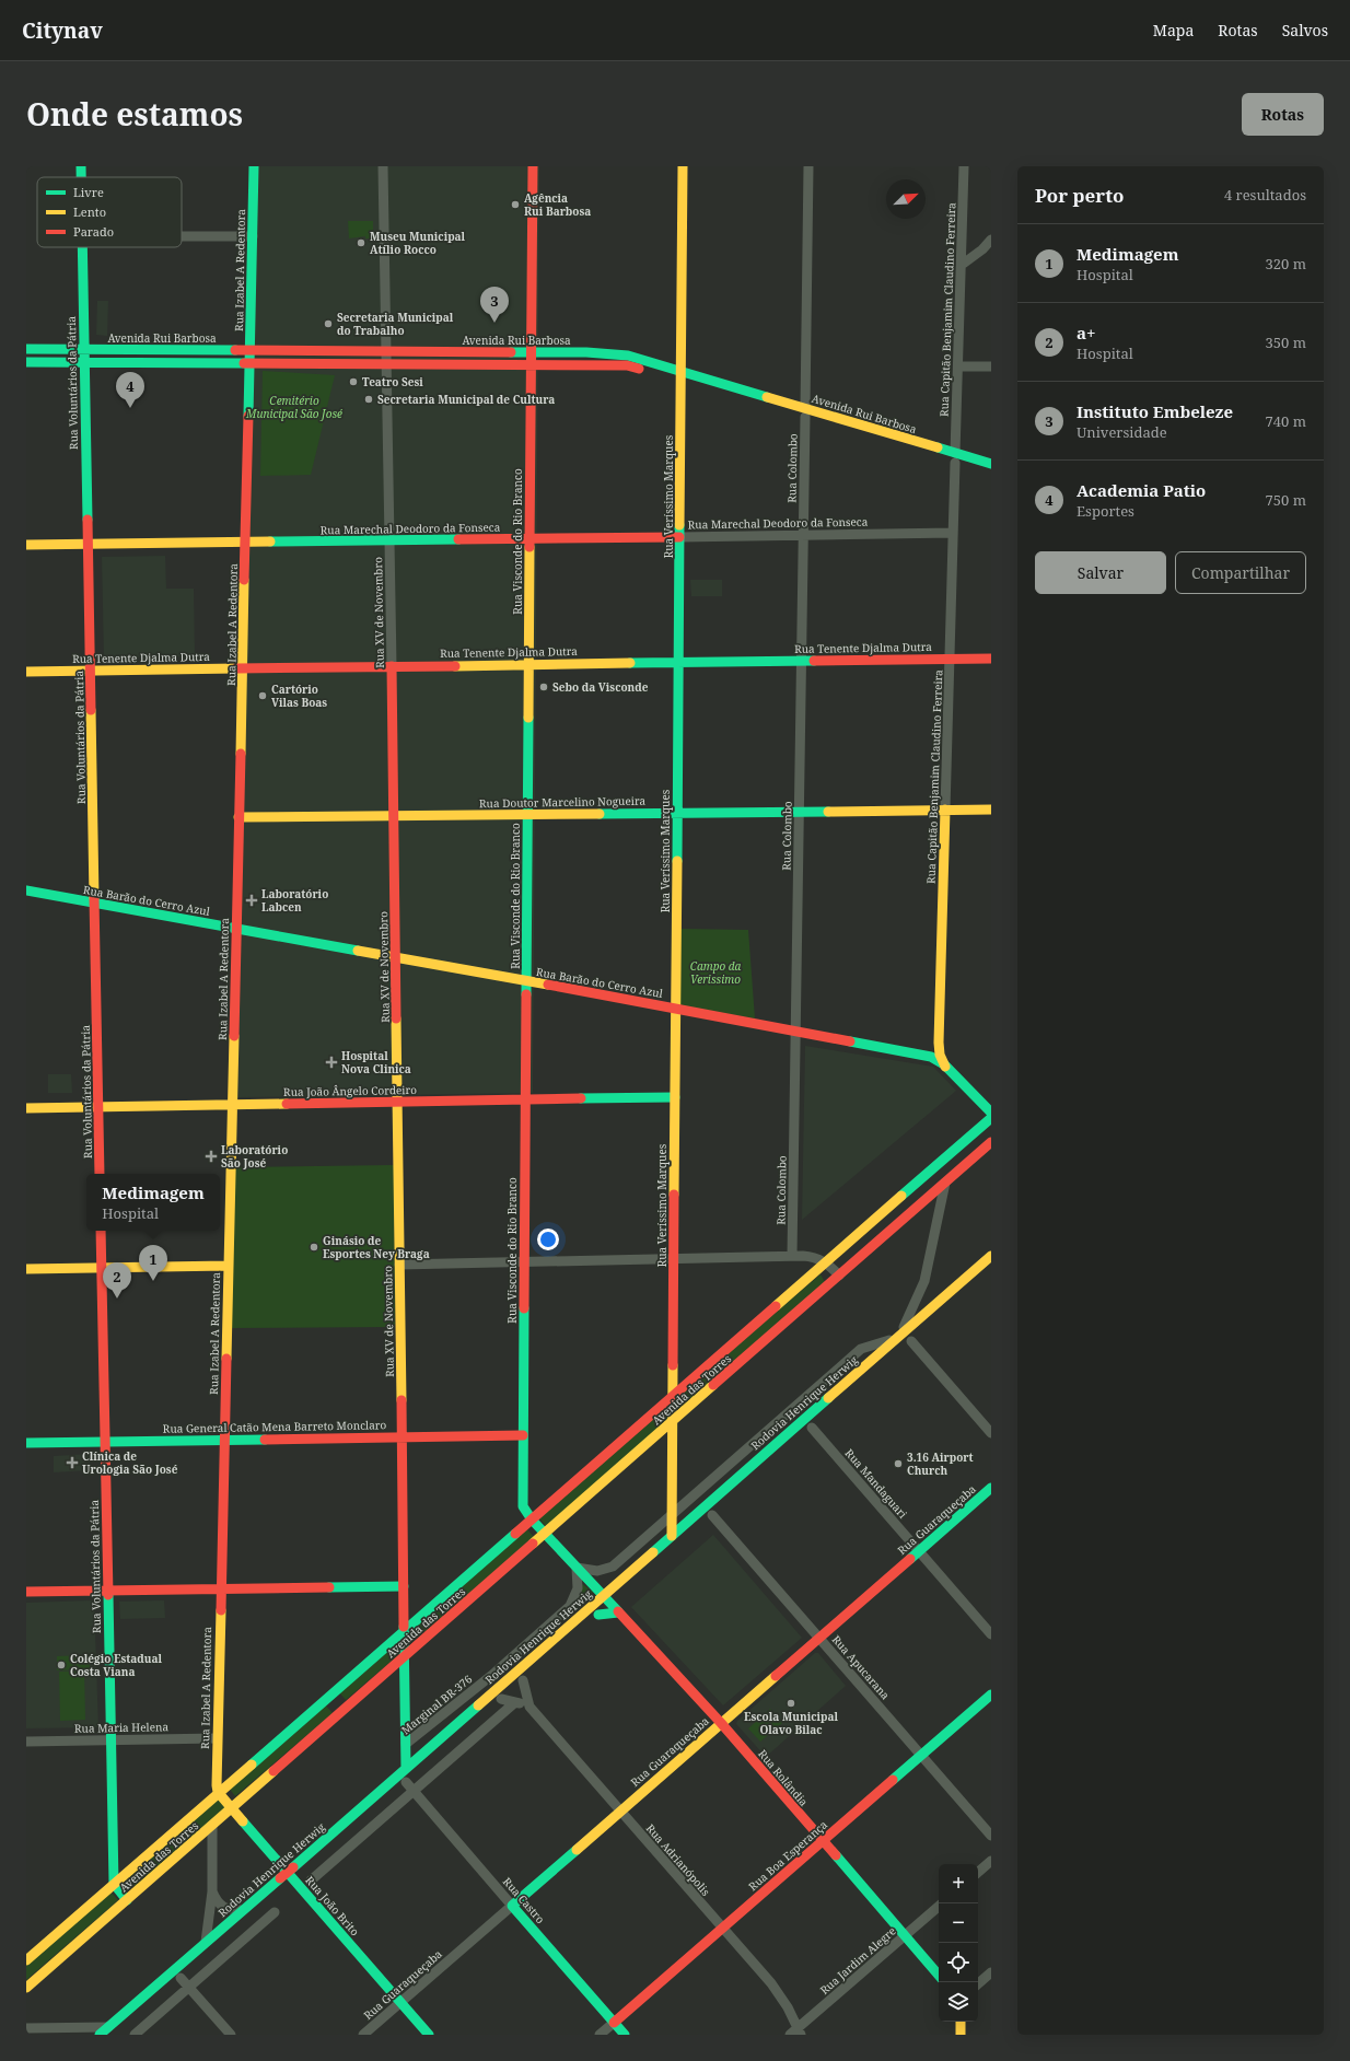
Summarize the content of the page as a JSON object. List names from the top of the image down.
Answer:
{
  "streets": {
    "main road": [
      "Rua Izabel A Redentora",
      "Rua Capitão Benjamim Claudino Ferreira",
      "Avenida Rui Barbosa",
      "Rua Voluntários da Pátria",
      "Rua Veríssimo Marques",
      "Rua Marechal Deodoro da Fonseca",
      "Rua Visconde do Rio Branco",
      "Rua XV de Novembro",
      "Rua Tenente Djalma Dutra",
      "Rua Doutor Marcelino Nogueira",
      "Rua Barão do Cerro Azul",
      "Rua João Ângelo Cordeiro",
      "Avenida das Torres",
      "Rodovia Henrique Herwig",
      "Rua General Catão Mena Barreto Monclaro",
      "Rua Guaraqueçaba",
      "Rua Rolândia",
      "Rua Boa Esperança",
      "Rua Castro",
      "Rua João Brito"
    ],
    "street": [
      "Rua Colombo",
      "Rua Mandaguari",
      "Rua Apucarana",
      "Marginal BR-376",
      "Rua Maria Helena",
      "Rua Adrianópolis",
      "Rua Jardim Alegre"
    ]
  },
  "crossings": [
    ["Rua Izabel A Redentora", "Avenida Rui Barbosa"],
    ["Rua Izabel A Redentora", "Rua Marechal Deodoro da Fonseca"],
    ["Rua Izabel A Redentora", "Rua Tenente Djalma Dutra"],
    ["Rua Izabel A Redentora", "Rua Doutor Marcelino Nogueira"],
    ["Rua Izabel A Redentora", "Rua Barão do Cerro Azul"],
    ["Rua Izabel A Redentora", "Rua João Ângelo Cordeiro"],
    ["Rua Izabel A Redentora", "Avenida das Torres"],
    ["Rua Izabel A Redentora", "Rua General Catão Mena Barreto Monclaro"],
    ["Rua Izabel A Redentora", "Rua Maria Helena"],
    ["Rua Izabel A Redentora", "Rua João Brito"],
    ["Rua Capitão Benjamim Claudino Ferreira", "Avenida Rui Barbosa"],
    ["Rua Capitão Benjamim Claudino Ferreira", "Rua Marechal Deodoro da Fonseca"],
    ["Rua Capitão Benjamim Claudino Ferreira", "Rua Tenente Djalma Dutra"],
    ["Rua Capitão Benjamim Claudino Ferreira", "Rua Doutor Marcelino Nogueira"],
    ["Rua Capitão Benjamim Claudino Ferreira", "Rua Barão do Cerro Azul"],
    ["Avenida Rui Barbosa", "Rua Voluntários da Pátria"],
    ["Avenida Rui Barbosa", "Rua Colombo"],
    ["Avenida Rui Barbosa", "Rua Veríssimo Marques"],
    ["Avenida Rui Barbosa", "Rua Visconde do Rio Branco"],
    ["Avenida Rui Barbosa", "Rua XV de Novembro"],
    ["Rua Voluntários da Pátria", "Rua Marechal Deodoro da Fonseca"],
    ["Rua Voluntários da Pátria", "Rua Tenente Djalma Dutra"],
    ["Rua Voluntários da Pátria", "Rua Barão do Cerro Azul"],
    ["Rua Voluntários da Pátria", "Rua João Ângelo Cordeiro"],
    ["Rua Voluntários da Pátria", "Avenida das Torres"],
    ["Rua Voluntários da Pátria", "Rua General Catão Mena Barreto Monclaro"],
    ["Rua Voluntários da Pátria", "Rua Maria Helena"],
    ["Rua Colombo", "Rua Marechal Deodoro da Fonseca"],
    ["Rua Colombo", "Rua Tenente Djalma Dutra"],
    ["Rua Colombo", "Rua Doutor Marcelino Nogueira"],
    ["Rua Colombo", "Rua Barão do Cerro Azul"],
    ["Rua Veríssimo Marques", "Rua Marechal Deodoro da Fonseca"],
    ["Rua Veríssimo Marques", "Rua Tenente Djalma Dutra"],
    ["Rua Veríssimo Marques", "Rua Doutor Marcelino Nogueira"],
    ["Rua Veríssimo Marques", "Rua Barão do Cerro Azul"],
    ["Rua Veríssimo Marques", "Rua João Ângelo Cordeiro"],
    ["Rua Veríssimo Marques", "Avenida das Torres"],
    ["Rua Veríssimo Marques", "Rodovia Henrique Herwig"],
    ["Rua Marechal Deodoro da Fonseca", "Rua Visconde do Rio Branco"],
    ["Rua Marechal Deodoro da Fonseca", "Rua XV de Novembro"],
    ["Rua Visconde do Rio Branco", "Rua Tenente Djalma Dutra"],
    ["Rua Visconde do Rio Branco", "Rua Doutor Marcelino Nogueira"],
    ["Rua Visconde do Rio Branco", "Rua Barão do Cerro Azul"],
    ["Rua Visconde do Rio Branco", "Rua João Ângelo Cordeiro"],
    ["Rua Visconde do Rio Branco", "Avenida das Torres"],
    ["Rua Visconde do Rio Branco", "Rodovia Henrique Herwig"],
    ["Rua Visconde do Rio Branco", "Rua General Catão Mena Barreto Monclaro"],
    ["Rua Visconde do Rio Branco", "Marginal BR-376"],
    ["Rua Visconde do Rio Branco", "Rua Rolândia"],
    ["Rua XV de Novembro", "Rua Tenente Djalma Dutra"],
    ["Rua XV de Novembro", "Rua Doutor Marcelino Nogueira"],
    ["Rua XV de Novembro", "Rua Barão do Cerro Azul"],
    ["Rua XV de Novembro", "Rua João Ângelo Cordeiro"],
    ["Rua XV de Novembro", "Avenida das Torres"],
    ["Rua XV de Novembro", "Rodovia Henrique Herwig"],
    ["Rua XV de Novembro", "Rua General Catão Mena Barreto Monclaro"],
    ["Rua XV de Novembro", "Marginal BR-376"],
    ["Avenida das Torres", "Rua João Brito"],
    ["Rodovia Henrique Herwig", "Rua Rolândia"],
    ["Rodovia Henrique Herwig", "Rua Adrianópolis"],
    ["Rodovia Henrique Herwig", "Rua Castro"],
    ["Rua Mandaguari", "Rua Guaraqueçaba"],
    ["Rua Guaraqueçaba", "Rua Apucarana"],
    ["Rua Guaraqueçaba", "Rua Rolândia"],
    ["Rua Guaraqueçaba", "Rua Adrianópolis"],
    ["Rua Guaraqueçaba", "Rua Castro"],
    ["Rua Guaraqueçaba", "Rua João Brito"],
    ["Rua Apucarana", "Rua Boa Esperança"],
    ["Rua Rolândia", "Rua Boa Esperança"],
    ["Rua Rolândia", "Rua Jardim Alegre"],
    ["Rua Boa Esperança", "Rua Adrianópolis"],
    ["Rua Boa Esperança", "Rua Castro"],
    ["Rua Adrianópolis", "Rua Jardim Alegre"]
  ],
  "parks": ["Cemitério Municipal São José", "Campo da Verissimo"],
  "places": {
    "other": [
      "Agência Rui Barbosa",
      "Museu Municipal Atílio Rocco",
      "Secretaria Municipal do Trabalho",
      "Teatro Sesi",
      "Secretaria Municipal de Cultura",
      "Sebo da Visconde",
      "Cartório Vilas Boas",
      "Ginásio de Esportes Ney Braga",
      "3.16 Airport Church",
      "Colégio Estadual Costa Viana",
      "Escola Municipal Olavo Bilac"
    ],
    "health": [
      "Laboratório Labcen",
      "Hospital Nova Clinica",
      "Laboratório São José",
      "Clínica de Urologia São José"
    ]
  },
  "legend": ["Livre", "Lento", "Parado"],
  "north": "top right",
  "page": {
    "header": "Citynav",
    "nav": ["Mapa", "Rotas", "Salvos"],
    "title": "Onde estamos",
    "buttons": [
      "Rotas",
      ["Salvar", "Compartilhar"]
    ],
    "heading": ["Por perto", "4 resultados"],
    "list": [
      {
        "mark": "1",
        "name": "Medimagem",
        "note": "Hospital",
        "value": "320 m"
      },
      {
        "mark": "2",
        "name": "a+",
        "note": "Hospital",
        "value": "350 m"
      },
      {
        "mark": "3",
        "name": "Instituto Embeleze",
        "note": "Universidade",
        "value": "740 m"
      },
      {
        "mark": "4",
        "name": "Academia Patio",
        "note": "Esportes",
        "value": "750 m"
      }
    ],
    "pins": [
      "3",
      "4",
      "1",
      "2"
    ],
    "popup": ["Medimagem", "Hospital"],
    "map_buttons": ["+", "−"]
  }
}
